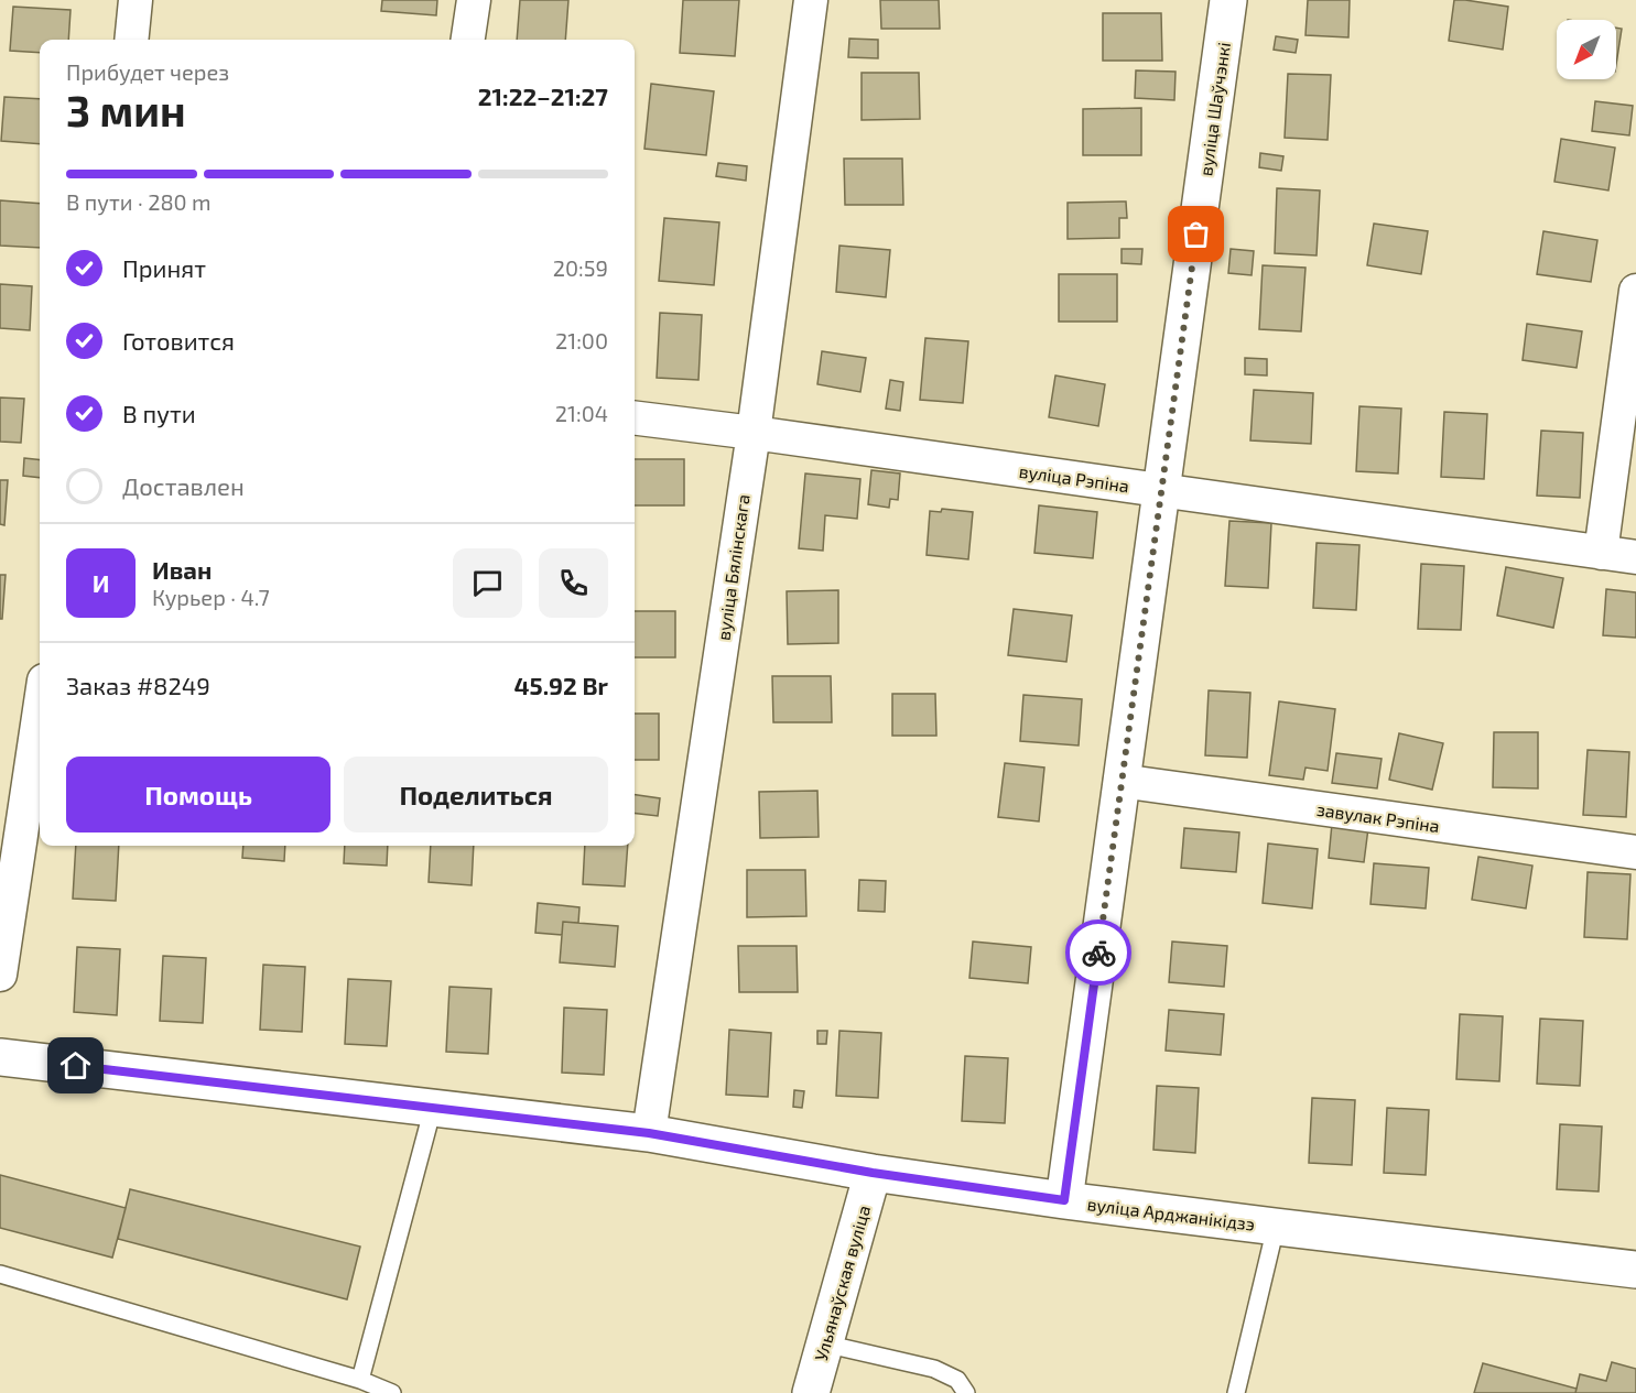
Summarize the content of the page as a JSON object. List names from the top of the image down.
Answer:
{
  "streets": {
    "main road": ["вуліца Шаўчэнкі", "вуліца Арджанікідзэ", "Ульянаўская вуліца"],
    "street": ["вуліца Рэпіна", "вуліца Бялінскага", "завулак Рэпіна"]
  },
  "crossings": [
    ["вуліца Шаўчэнкі", "вуліца Рэпіна"],
    ["вуліца Шаўчэнкі", "завулак Рэпіна"],
    ["вуліца Шаўчэнкі", "вуліца Арджанікідзэ"],
    ["вуліца Рэпіна", "вуліца Бялінскага"],
    ["вуліца Бялінскага", "вуліца Арджанікідзэ"],
    ["вуліца Арджанікідзэ", "Ульянаўская вуліца"]
  ],
  "north": "bottom left",
  "page": {
    "heading": ["3 мин", "Прибудет через", "21:22–21:27"],
    "panel": [
      "Иван",
      "Курьер · 4.7",
      "Заказ #8249",
      "45.92 Br"
    ],
    "bar": "В пути · 280 m",
    "list": [
      ["Принят", "20:59"],
      ["Готовится", "21:00"],
      ["В пути", "21:04"],
      "Доставлен"
    ],
    "round": "И",
    "buttons": ["Помощь", "Поделиться"]
  }
}
